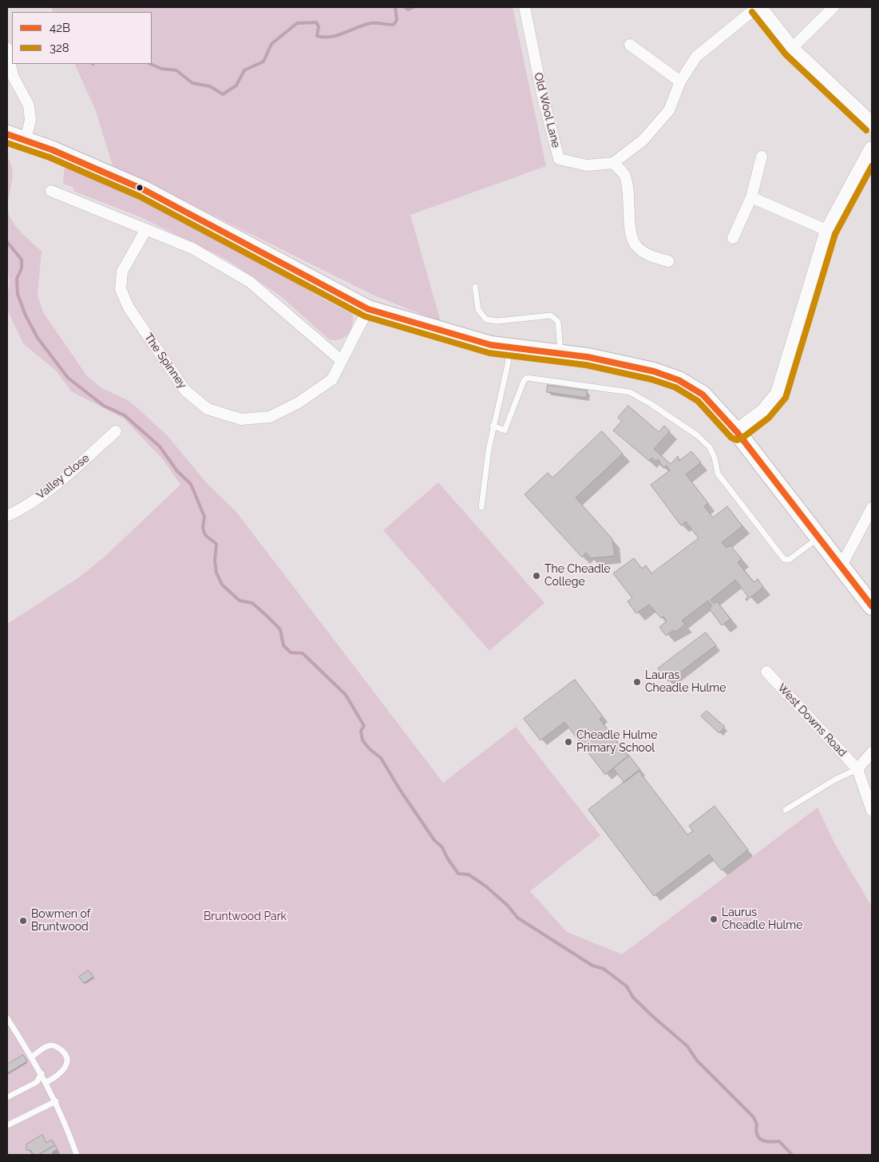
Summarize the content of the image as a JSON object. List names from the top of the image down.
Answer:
{
  "streets": {
    "street": [
      "Old Wool Lane",
      "The Spinney",
      "Valley Close",
      "West Downs Road"
    ]
  },
  "parks": ["Bruntwood Park"],
  "places": [
    "The Cheadle College",
    "Lauras Cheadle Hulme",
    "Cheadle Hulme Primary School",
    "Laurus Cheadle Hulme",
    "Bowmen of Bruntwood"
  ],
  "lines": ["transit line 328", "transit line 42B"],
  "legend": ["42B", "328"]
}
